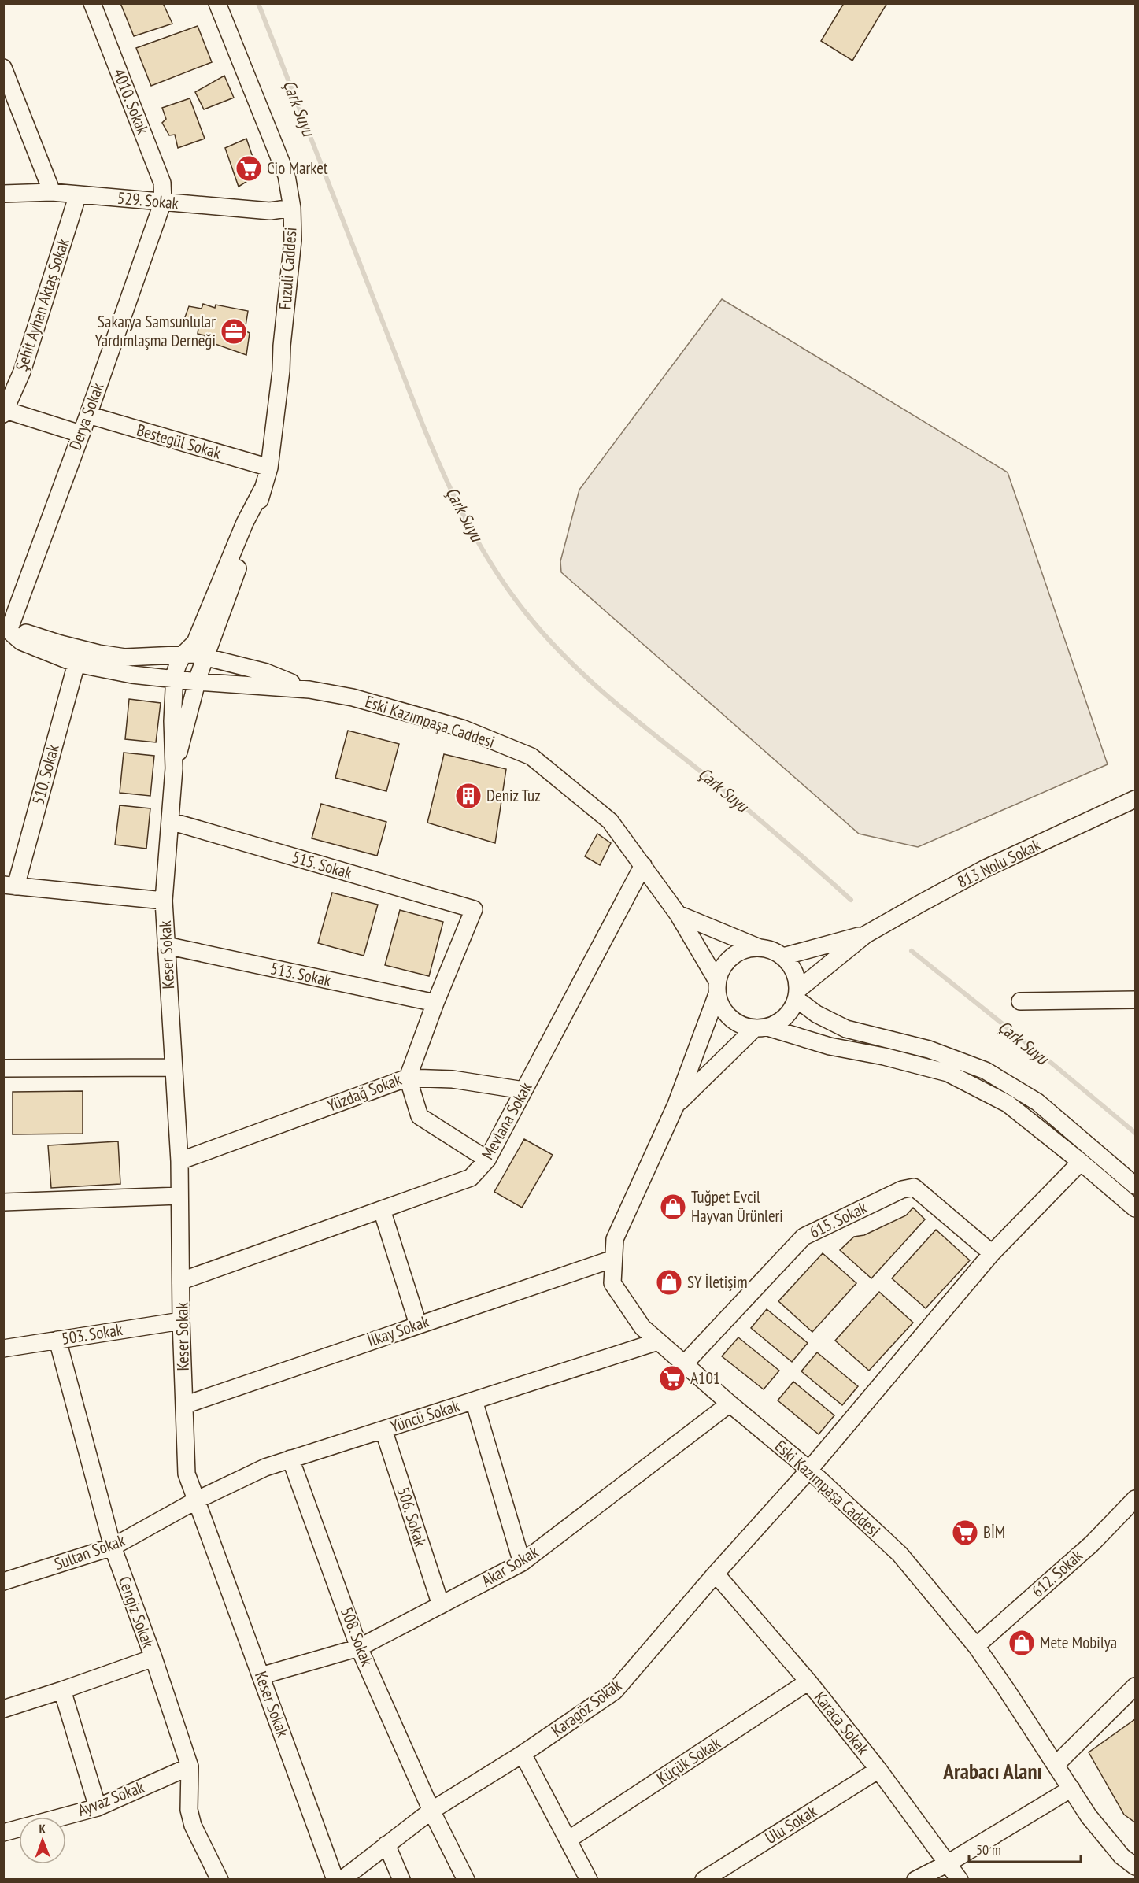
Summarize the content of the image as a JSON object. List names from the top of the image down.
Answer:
{
  "streets": {
    "street": [
      "4010. Sokak",
      "529. Sokak",
      "Fuzuli Caddesi",
      "Şehit Ayhan Aktaş Sokak",
      "Derya Sokak",
      "Bestegül Sokak",
      "Eski Kazımpaşa Caddesi",
      "510. Sokak",
      "813 Nolu Sokak",
      "515. Sokak",
      "Keser Sokak",
      "513. Sokak",
      "Yüzdağ Sokak",
      "Mevlana Sokak",
      "615. Sokak",
      "İlkay Sokak",
      "503. Sokak",
      "Yüncü Sokak",
      "506. Sokak",
      "Sultan Sokak",
      "Akar Sokak",
      "612. Sokak",
      "Cengiz Sokak",
      "508. Sokak",
      "Karagöz Sokak",
      "Karaca Sokak",
      "Küçük Sokak",
      "Ayvaz Sokak",
      "Ulu Sokak"
    ]
  },
  "crossings": [
    ["4010. Sokak", "529. Sokak"],
    ["4010. Sokak", "Derya Sokak"],
    ["529. Sokak", "Fuzuli Caddesi"],
    ["529. Sokak", "Şehit Ayhan Aktaş Sokak"],
    ["529. Sokak", "Derya Sokak"],
    ["Fuzuli Caddesi", "Bestegül Sokak"],
    ["Derya Sokak", "Bestegül Sokak"],
    ["Derya Sokak", "Eski Kazımpaşa Caddesi"],
    ["Eski Kazımpaşa Caddesi", "510. Sokak"],
    ["Eski Kazımpaşa Caddesi", "Mevlana Sokak"],
    ["Eski Kazımpaşa Caddesi", "615. Sokak"],
    ["Eski Kazımpaşa Caddesi", "İlkay Sokak"],
    ["Eski Kazımpaşa Caddesi", "Yüncü Sokak"],
    ["Eski Kazımpaşa Caddesi", "Akar Sokak"],
    ["Eski Kazımpaşa Caddesi", "612. Sokak"],
    ["Eski Kazımpaşa Caddesi", "Karagöz Sokak"],
    ["515. Sokak", "Keser Sokak"],
    ["515. Sokak", "Yüzdağ Sokak"],
    ["Keser Sokak", "513. Sokak"],
    ["Keser Sokak", "Yüzdağ Sokak"],
    ["Keser Sokak", "Mevlana Sokak"],
    ["Keser Sokak", "İlkay Sokak"],
    ["Keser Sokak", "503. Sokak"],
    ["Keser Sokak", "Yüncü Sokak"],
    ["Keser Sokak", "Sultan Sokak"],
    ["Keser Sokak", "Akar Sokak"],
    ["513. Sokak", "Yüzdağ Sokak"],
    ["503. Sokak", "Cengiz Sokak"],
    ["Yüncü Sokak", "506. Sokak"],
    ["Yüncü Sokak", "Sultan Sokak"],
    ["Yüncü Sokak", "508. Sokak"],
    ["506. Sokak", "Akar Sokak"],
    ["Sultan Sokak", "Cengiz Sokak"],
    ["Akar Sokak", "508. Sokak"],
    ["Cengiz Sokak", "Ayvaz Sokak"],
    ["508. Sokak", "Karagöz Sokak"],
    ["Karagöz Sokak", "Karaca Sokak"],
    ["Karaca Sokak", "Küçük Sokak"],
    ["Karaca Sokak", "Ulu Sokak"]
  ],
  "districts": ["Arabacı Alanı"],
  "water": ["Çark Suyu"],
  "places": {
    "supermarket": ["Cio Market", "A101", "BİM"],
    "office": ["Sakarya Samsunlular Yardımlaşma Derneği"],
    "building": ["Deniz Tuz"],
    "shop": ["Tuğpet Evcil Hayvan Ürünleri", "SY İletişim", "Mete Mobilya"]
  },
  "scale_bar": "50 m",
  "north": "top"
}
